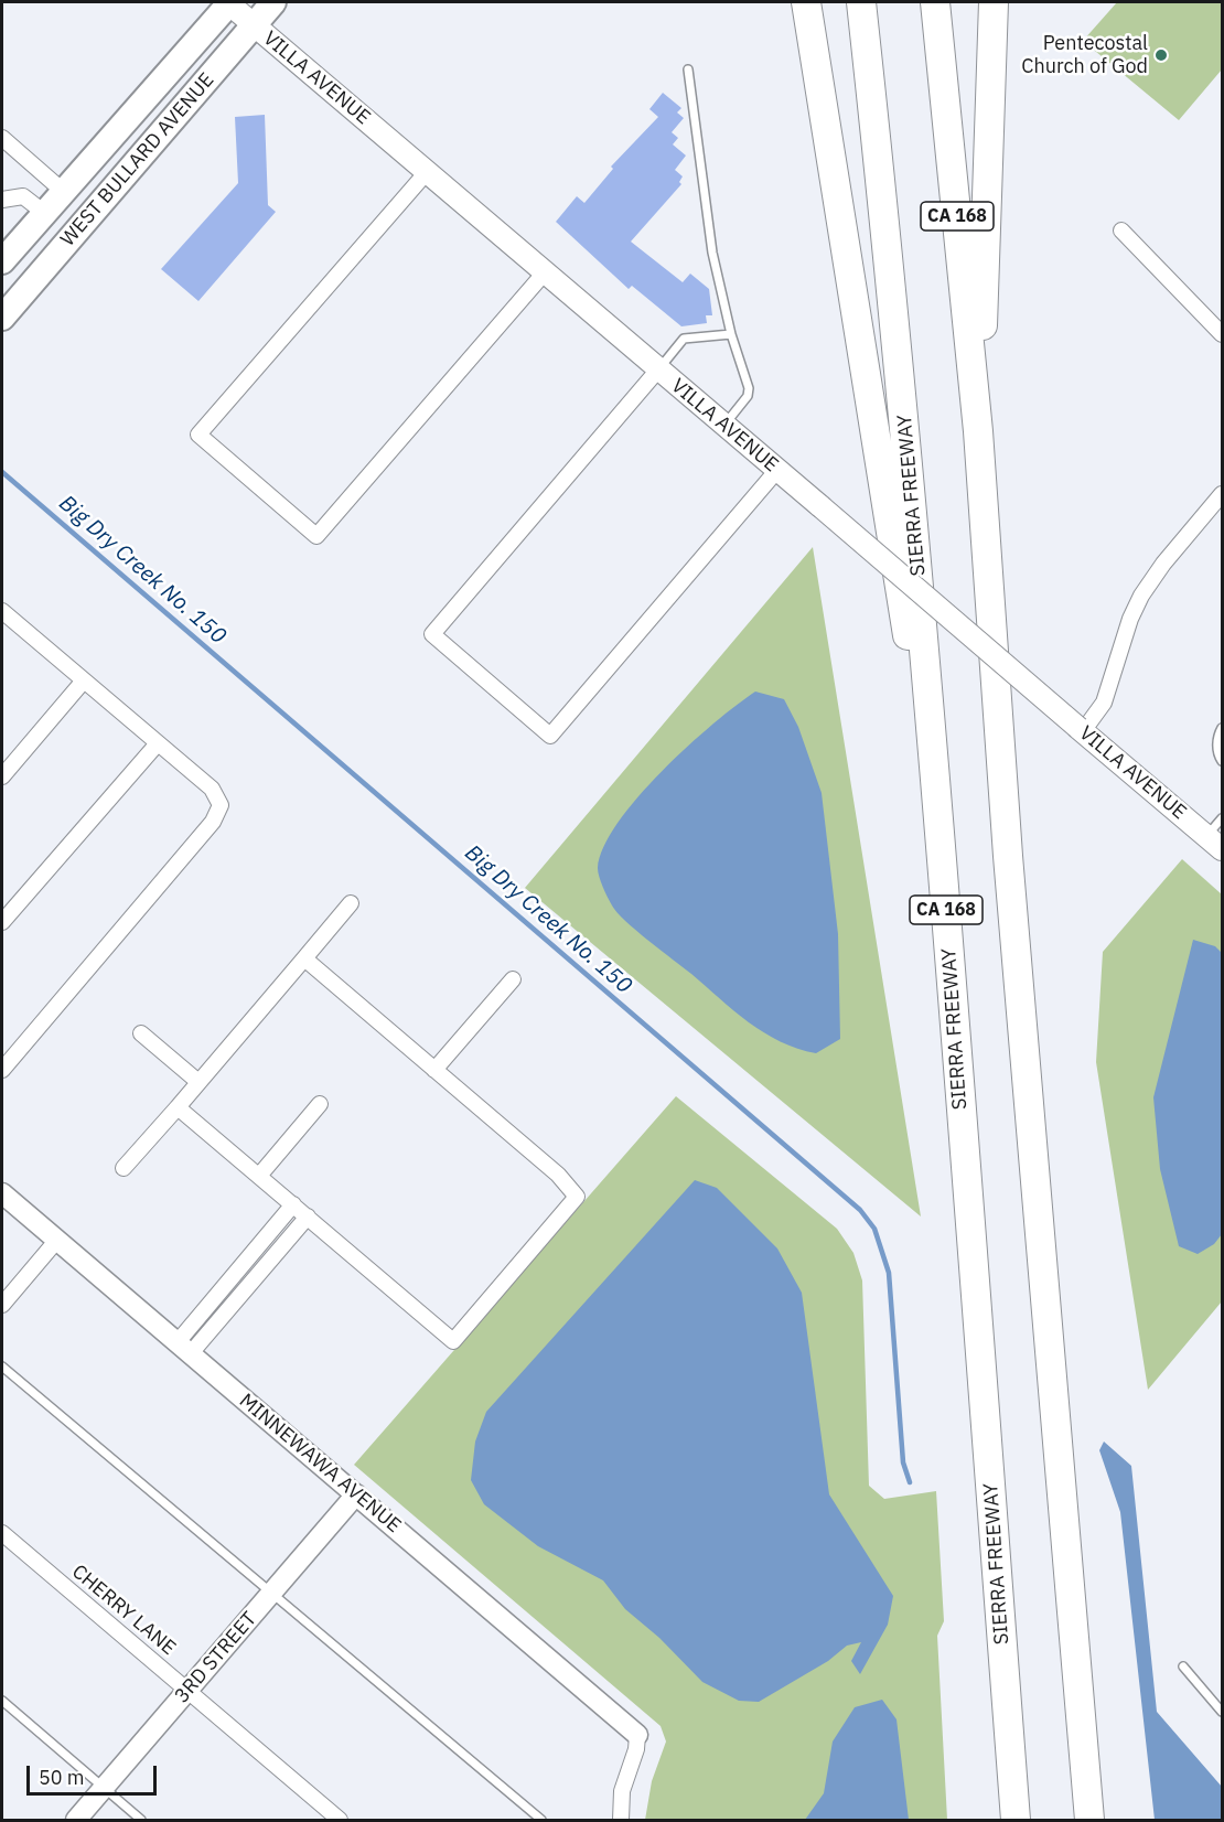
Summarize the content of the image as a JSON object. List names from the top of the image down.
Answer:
{
  "streets": {
    "highway": ["CA 168", "SIERRA FREEWAY"],
    "main road": ["VILLA AVENUE", "WEST BULLARD AVENUE"],
    "street": ["MINNEWAWA AVENUE", "CHERRY LANE", "3RD STREET"]
  },
  "crossings": [
    ["VILLA AVENUE", "WEST BULLARD AVENUE"],
    ["MINNEWAWA AVENUE", "3RD STREET"],
    ["CHERRY LANE", "3RD STREET"]
  ],
  "water": ["Big Dry Creek No. 150"],
  "places": ["Pentecostal Church of God"],
  "scale_bar": "50 m"
}
